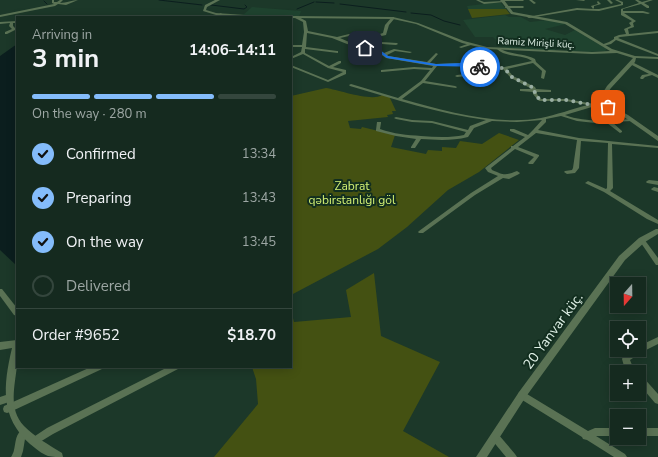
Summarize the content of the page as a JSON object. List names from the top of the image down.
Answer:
{
  "streets": {
    "street": ["Ramiz Mirişli küç.", "20 Yanvar küç."]
  },
  "parks": ["Zabrat qəbirstanlığı göl"],
  "north": "bottom",
  "page": {
    "heading": ["3 min", "Arriving in", "14:06–14:11"],
    "panel": ["Order #9652", "$18.70"],
    "bar": "On the way · 280 m",
    "list": [
      ["Confirmed", "13:34"],
      ["Preparing", "13:43"],
      ["On the way", "13:45"],
      "Delivered"
    ],
    "map_buttons": ["+", "−"]
  }
}
